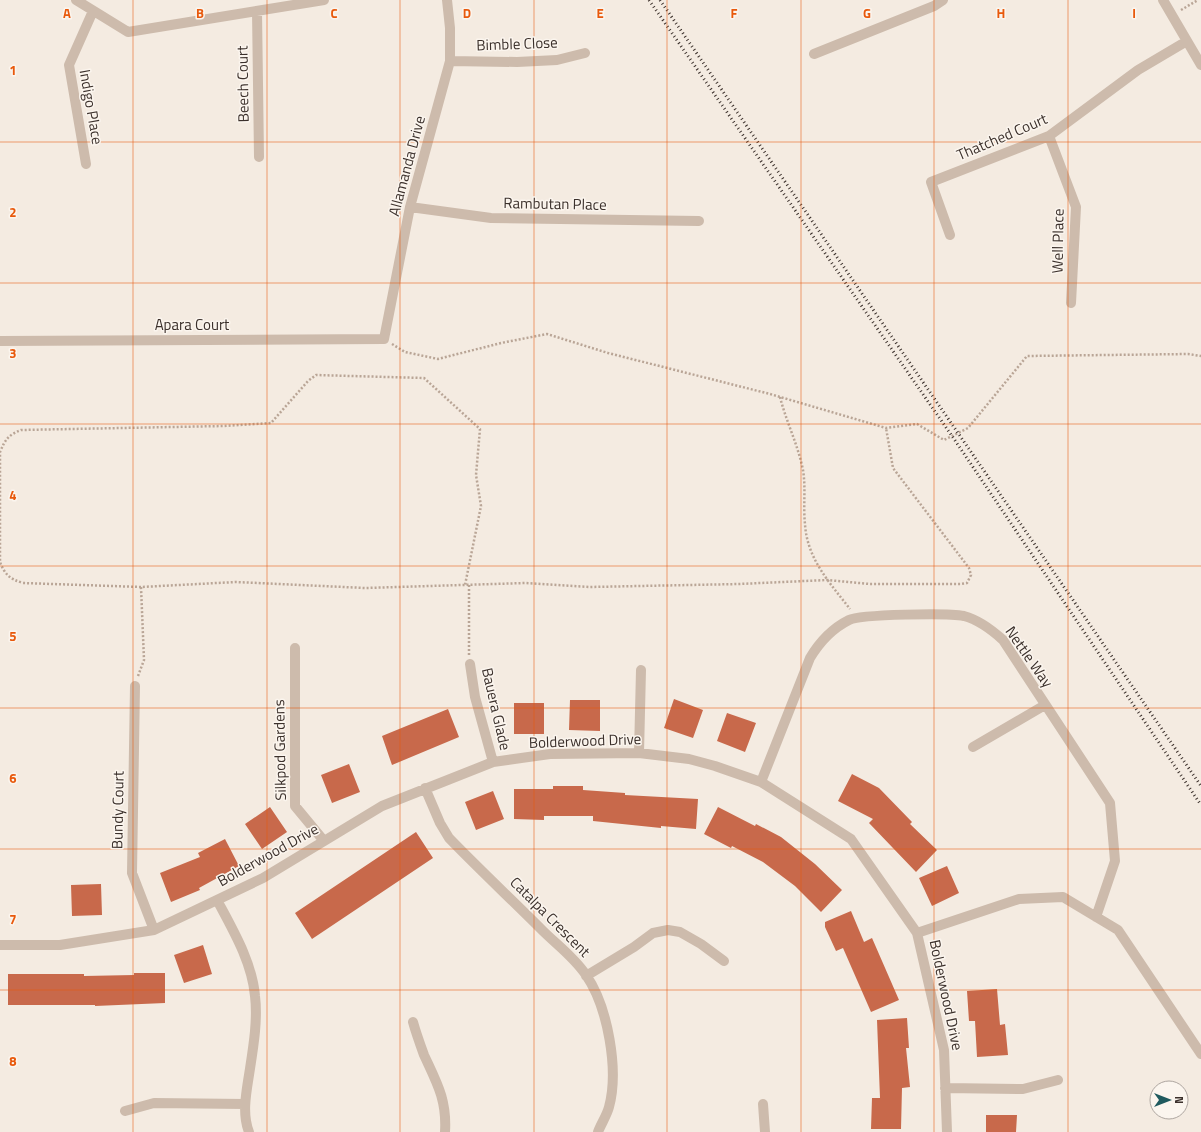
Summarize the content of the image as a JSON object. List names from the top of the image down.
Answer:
{
  "streets": {
    "street": [
      "Bimble Close",
      "Beech Court",
      "Indigo Place",
      "Thatched Court",
      "Allamanda Drive",
      "Rambutan Place",
      "Well Place",
      "Apara Court",
      "Nettle Way",
      "Bauera Glade",
      "Bolderwood Drive",
      "Silkpod Gardens",
      "Bundy Court",
      "Catalpa Crescent"
    ]
  },
  "crossings": [
    ["Bimble Close", "Allamanda Drive"],
    ["Thatched Court", "Well Place"],
    ["Allamanda Drive", "Rambutan Place"],
    ["Allamanda Drive", "Apara Court"],
    ["Nettle Way", "Bolderwood Drive"],
    ["Bauera Glade", "Bolderwood Drive"],
    ["Bolderwood Drive", "Silkpod Gardens"],
    ["Bolderwood Drive", "Bundy Court"],
    ["Bolderwood Drive", "Catalpa Crescent"]
  ],
  "north": "right",
  "grid": {
    "columns": [
      "A",
      "B",
      "C",
      "D",
      "E",
      "F",
      "G",
      "H",
      "I"
    ],
    "rows": [
      "1",
      "2",
      "3",
      "4",
      "5",
      "6",
      "7",
      "8"
    ]
  }
}
